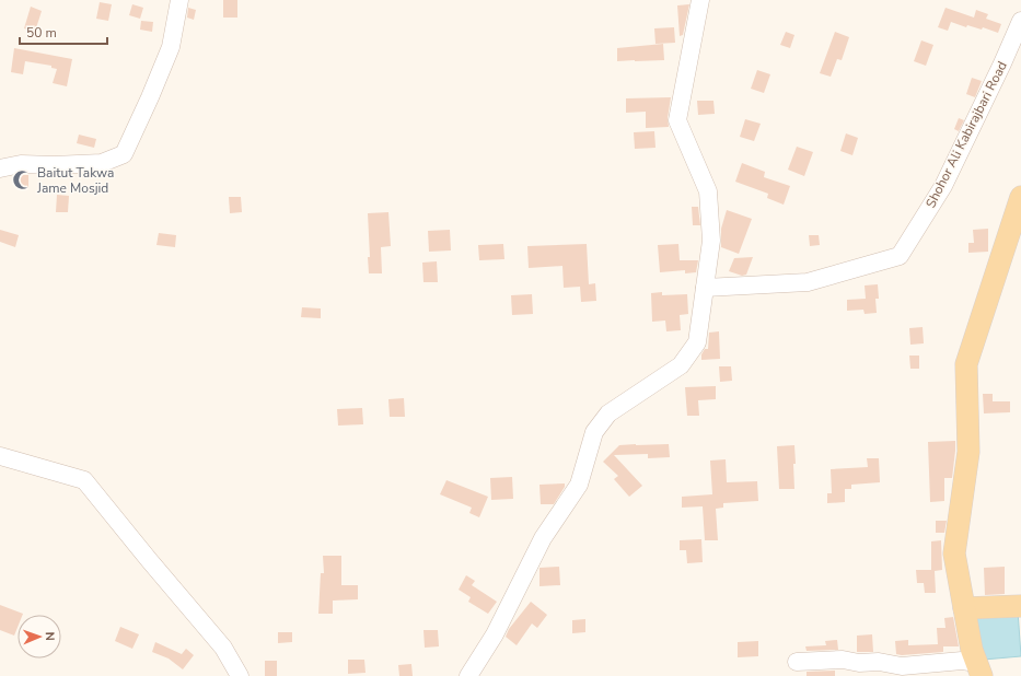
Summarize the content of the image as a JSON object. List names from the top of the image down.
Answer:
{
  "streets": {
    "street": ["Shohor Ali Kabirajbari Road"]
  },
  "places": {
    "mosque": ["Baitut Takwa Jame Mosjid"]
  },
  "scale_bar": "50 m",
  "north": "right"
}
